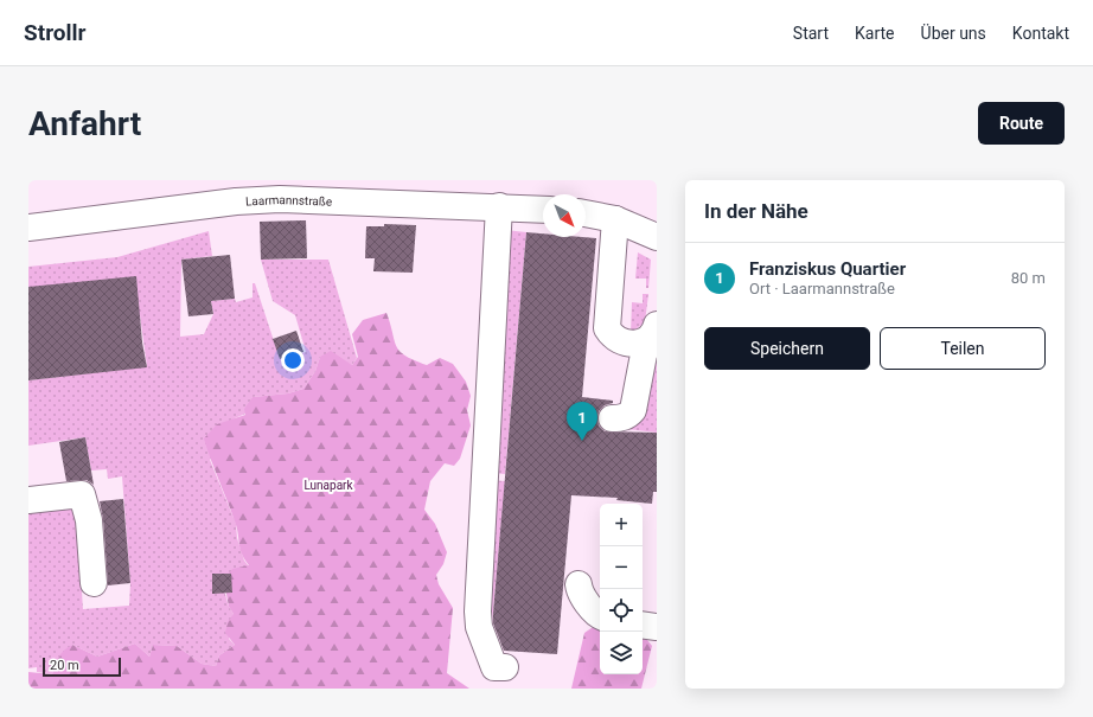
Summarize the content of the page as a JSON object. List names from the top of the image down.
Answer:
{
  "streets": {
    "street": ["Laarmannstraße"]
  },
  "parks": ["Lunapark"],
  "scale_bar": "20 m",
  "north": "bottom right",
  "page": {
    "header": "Strollr",
    "nav": [
      "Start",
      "Karte",
      "Über uns",
      "Kontakt"
    ],
    "buttons": [
      "Route",
      ["Speichern", "Teilen"]
    ],
    "title": "Anfahrt",
    "heading": "In der Nähe",
    "list": [
      {
        "mark": "1",
        "name": "Franziskus Quartier",
        "note": "Ort · Laarmannstraße",
        "value": "80 m"
      }
    ],
    "pins": "1",
    "map_buttons": ["+", "−"],
    "scale": "20 m"
  }
}
